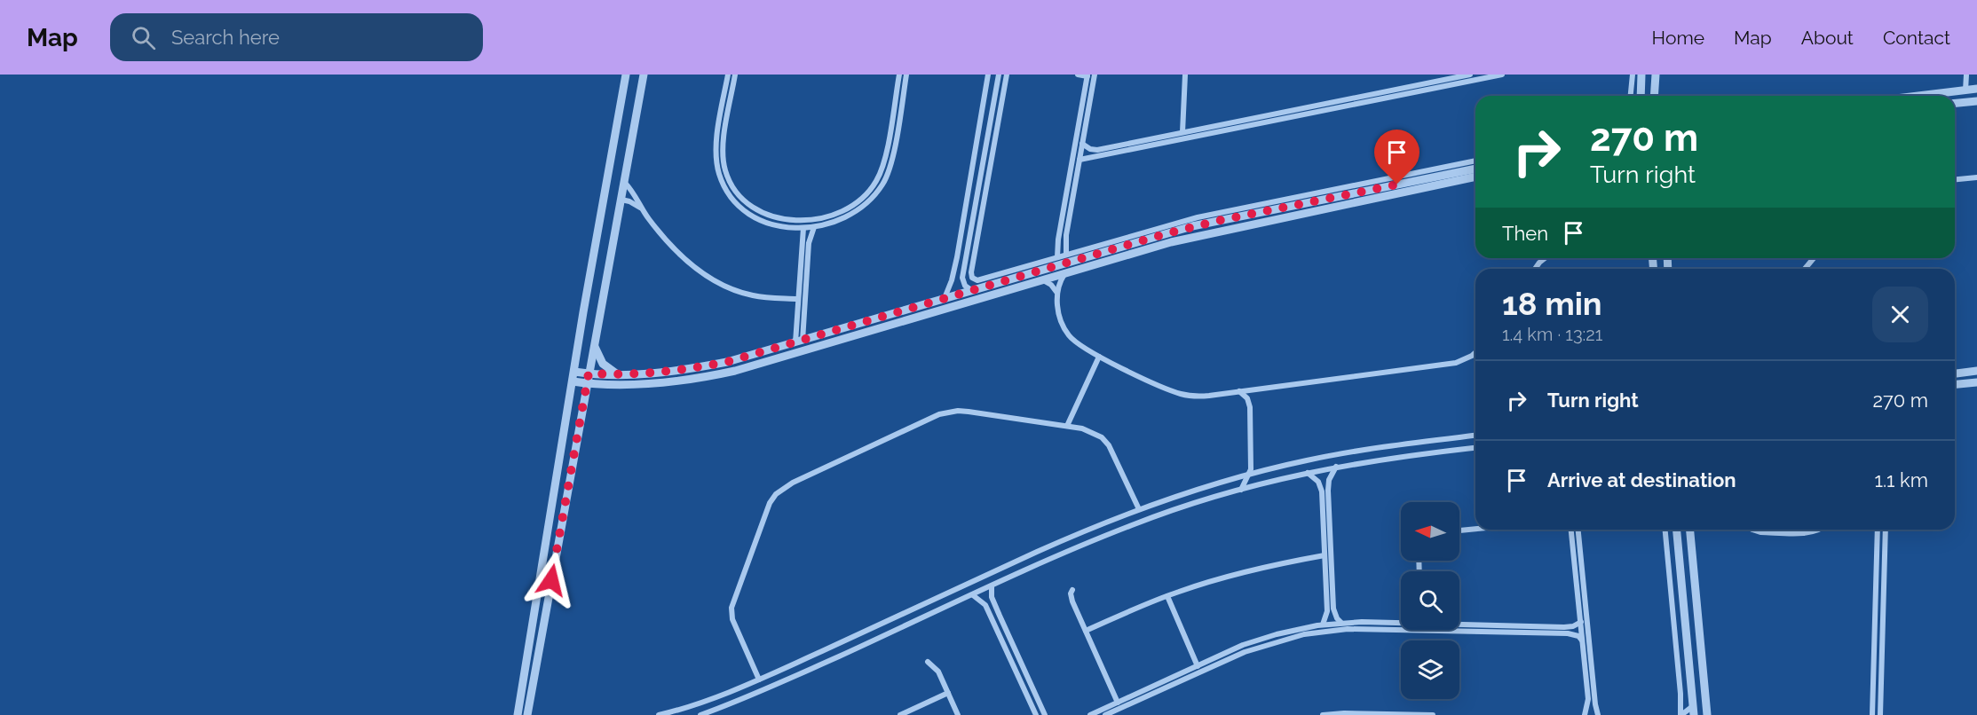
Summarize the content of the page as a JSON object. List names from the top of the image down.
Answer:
{
  "north": "left",
  "page": {
    "header": "Map",
    "search": "Search here",
    "nav": [
      "Home",
      "Map",
      "About",
      "Contact"
    ],
    "turn": ["270 m", "Turn right"],
    "then": "Then",
    "heading": ["18 min", "1.4 km · 13:21"],
    "list": [
      {
        "name": "Turn right",
        "value": "270 m"
      },
      {
        "name": "Arrive at destination",
        "value": "1.1 km"
      }
    ]
  }
}
